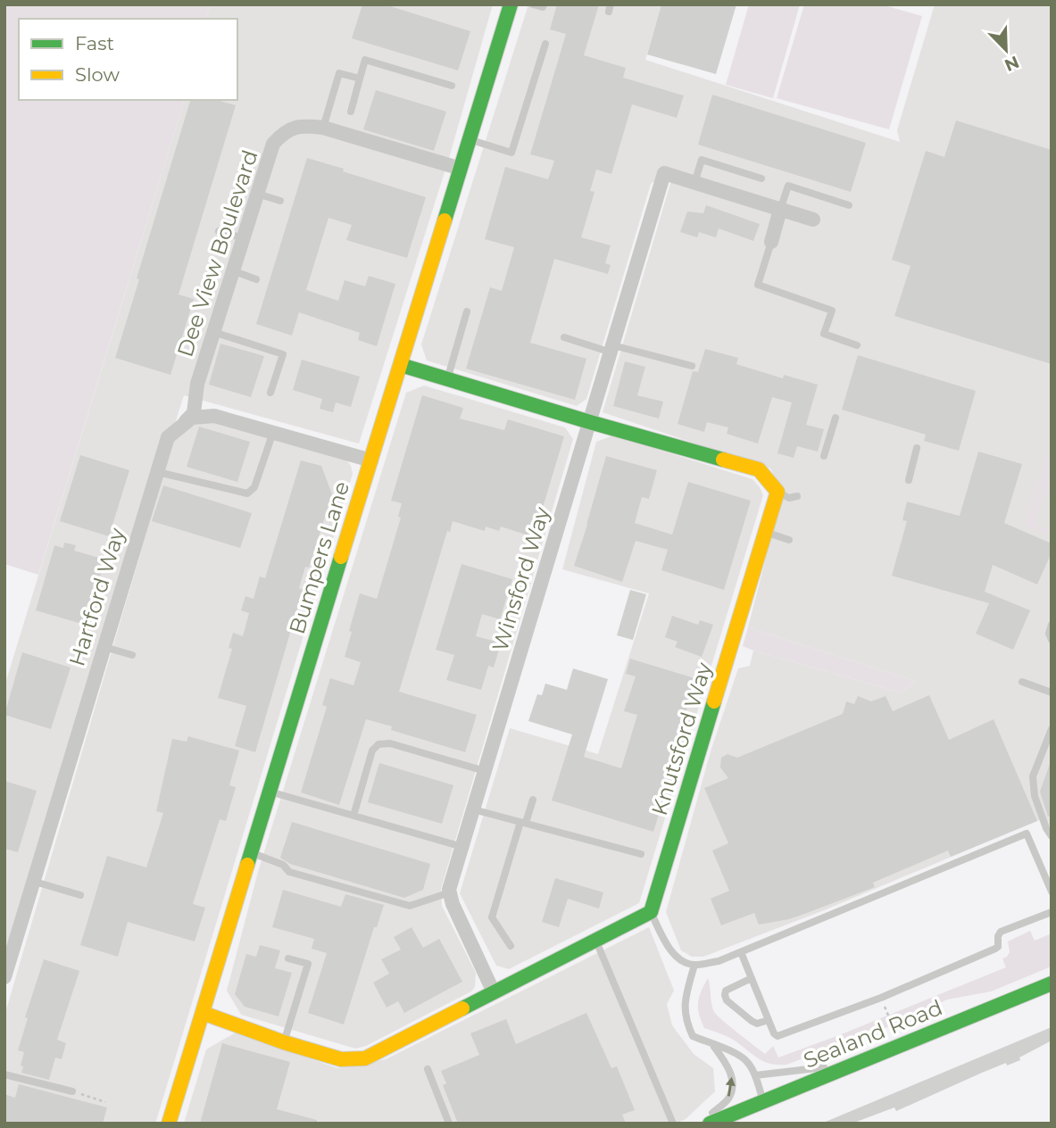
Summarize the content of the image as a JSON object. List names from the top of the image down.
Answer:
{
  "streets": {
    "street": [
      "Dee View Boulevard",
      "Bumpers Lane",
      "Winsford Way",
      "Hartford Way",
      "Knutsford Way",
      "Sealand Road"
    ]
  },
  "crossings": [
    ["Dee View Boulevard", "Bumpers Lane"],
    ["Dee View Boulevard", "Hartford Way"]
  ],
  "legend": ["Fast", "Slow"],
  "north": "bottom right"
}
